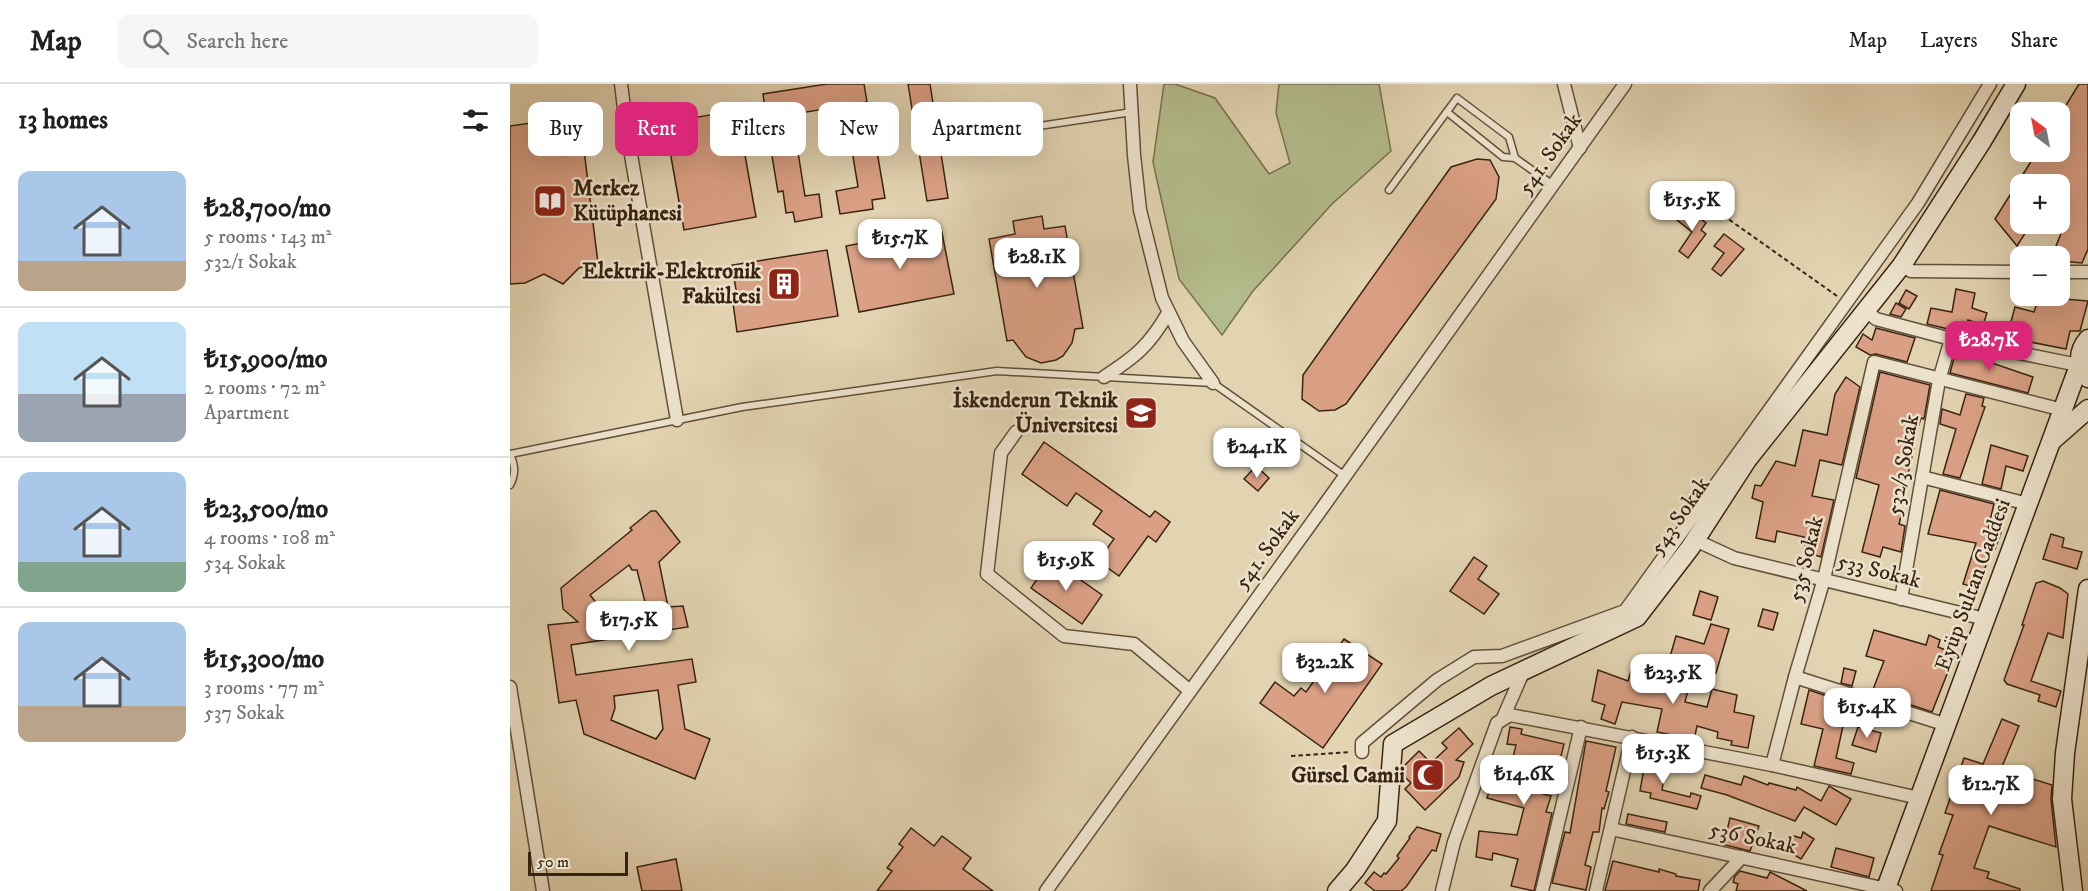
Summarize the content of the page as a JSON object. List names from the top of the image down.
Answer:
{
  "streets": {
    "street": [
      "541. Sokak",
      "532/3 Sokak",
      "543 Sokak",
      "535 Sokak",
      "533 Sokak",
      "Eyüp Sultan Caddesi",
      "536 Sokak"
    ]
  },
  "crossings": [
    ["532/3 Sokak", "535 Sokak"],
    ["532/3 Sokak", "533 Sokak"],
    ["543 Sokak", "533 Sokak"],
    ["535 Sokak", "533 Sokak"],
    ["533 Sokak", "Eyüp Sultan Caddesi"],
    ["Eyüp Sultan Caddesi", "536 Sokak"]
  ],
  "places": {
    "library": ["Merkez Kütüphanesi"],
    "building": ["Elektrik-Elektronik Fakültesi"],
    "school or university": ["İskenderun Teknik Üniversitesi"],
    "mosque": ["Gürsel Camii"]
  },
  "scale_bar": "50 m",
  "north": "top left",
  "page": {
    "header": "Map",
    "search": "Search here",
    "nav": ["Map", "Layers", "Share"],
    "heading": "13 homes",
    "map_buttons": ["+", "−"],
    "chip": [
      "Buy",
      "Rent",
      "Filters",
      "New",
      "Apartment"
    ],
    "list": [
      {
        "name": "₺28,700/mo",
        "note": "5 rooms · 143 m² · 532/1 Sokak"
      },
      {
        "name": "₺15,900/mo",
        "note": "2 rooms · 72 m² · Apartment"
      },
      {
        "name": "₺23,500/mo",
        "note": "4 rooms · 108 m² · 534 Sokak"
      },
      {
        "name": "₺15,300/mo",
        "note": "3 rooms · 77 m² · 537 Sokak"
      }
    ],
    "price": [
      "₺15.5K",
      "₺15.7K",
      "₺28.1K",
      "₺28.7K",
      "₺24.1K",
      "₺15.9K",
      "₺17.5K",
      "₺32.2K",
      "₺23.5K",
      "₺15.4K",
      "₺15.3K",
      "₺14.6K",
      "₺12.7K"
    ],
    "scale": "50 m"
  }
}
